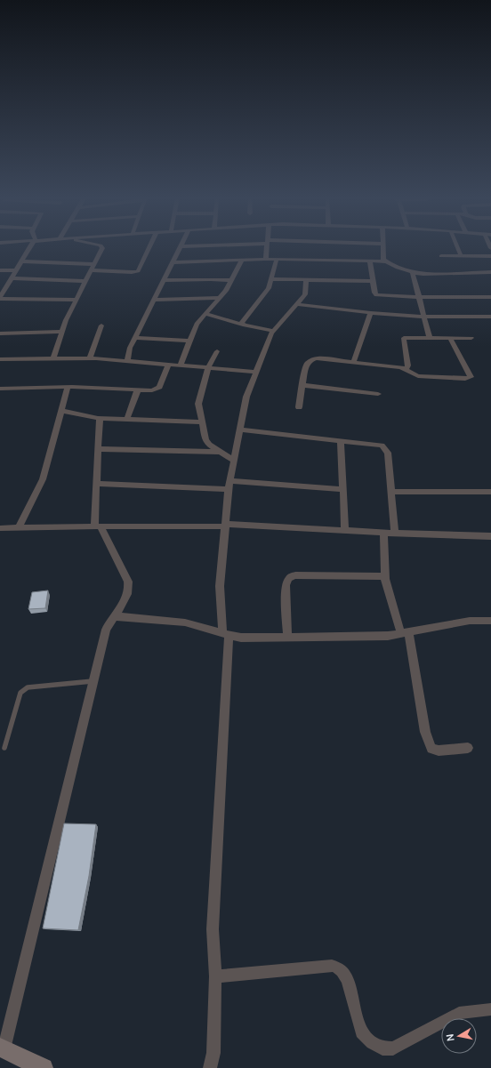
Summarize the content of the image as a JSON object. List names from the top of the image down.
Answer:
{
  "north": "left"
}
